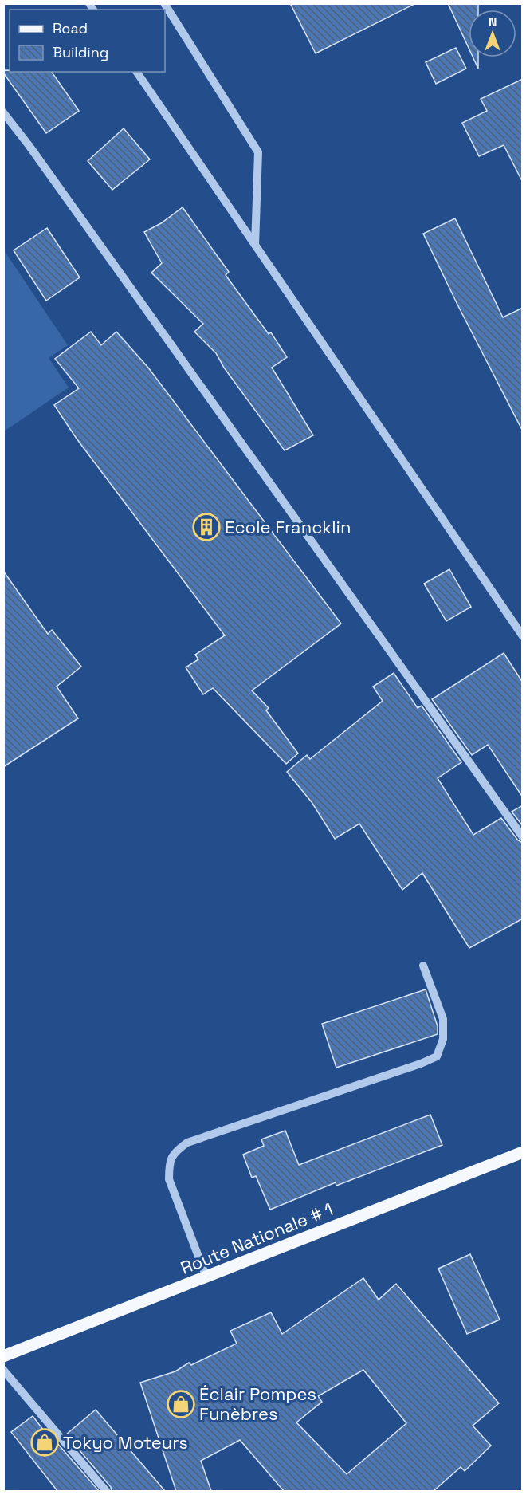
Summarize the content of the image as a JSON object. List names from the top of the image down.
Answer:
{
  "streets": {
    "main road": ["Route Nationale # 1"]
  },
  "places": {
    "building": ["Ecole Francklin"],
    "shop": ["Éclair Pompes Funèbres", "Tokyo Moteurs"]
  },
  "legend": ["Road", "Building"],
  "north": "top"
}
